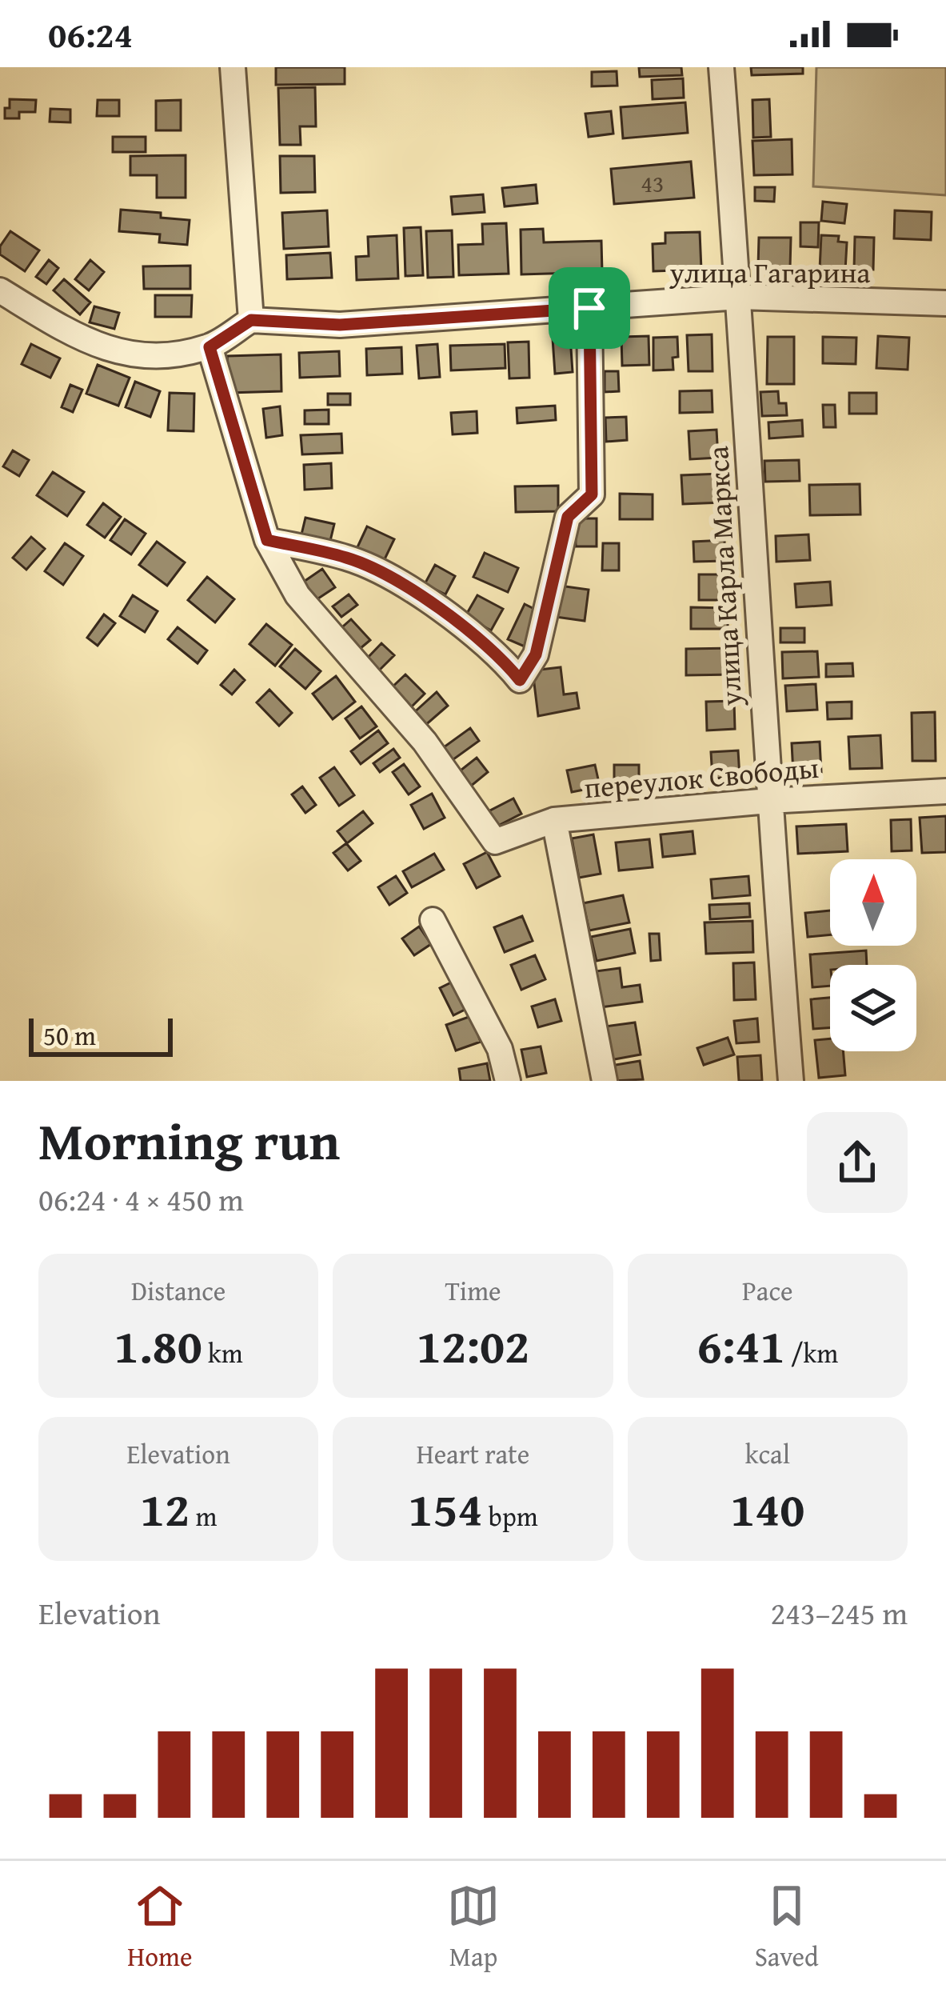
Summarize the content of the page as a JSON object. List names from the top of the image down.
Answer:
{
  "streets": {
    "street": ["улица Гагарина", "улица Карла Маркса", "переулок Свободы"]
  },
  "crossings": [
    ["улица Гагарина", "улица Карла Маркса"],
    ["улица Карла Маркса", "переулок Свободы"]
  ],
  "house_numbers": ["43"],
  "scale_bar": "50 m",
  "north": "top",
  "page": {
    "status": "06:24",
    "scale": "50 m",
    "heading": ["Morning run", "06:24 · 4 × 450 m"],
    "stats": [
      ["Distance", "1.80 km"],
      ["Time", "12:02"],
      ["Pace", "6:41 /km"],
      ["Elevation", "12 m"],
      ["Heart rate", "154 bpm"],
      ["kcal", "140"]
    ],
    "chart": ["Elevation", "243–245 m"],
    "tabs": ["Home", "Map", "Saved"]
  }
}
